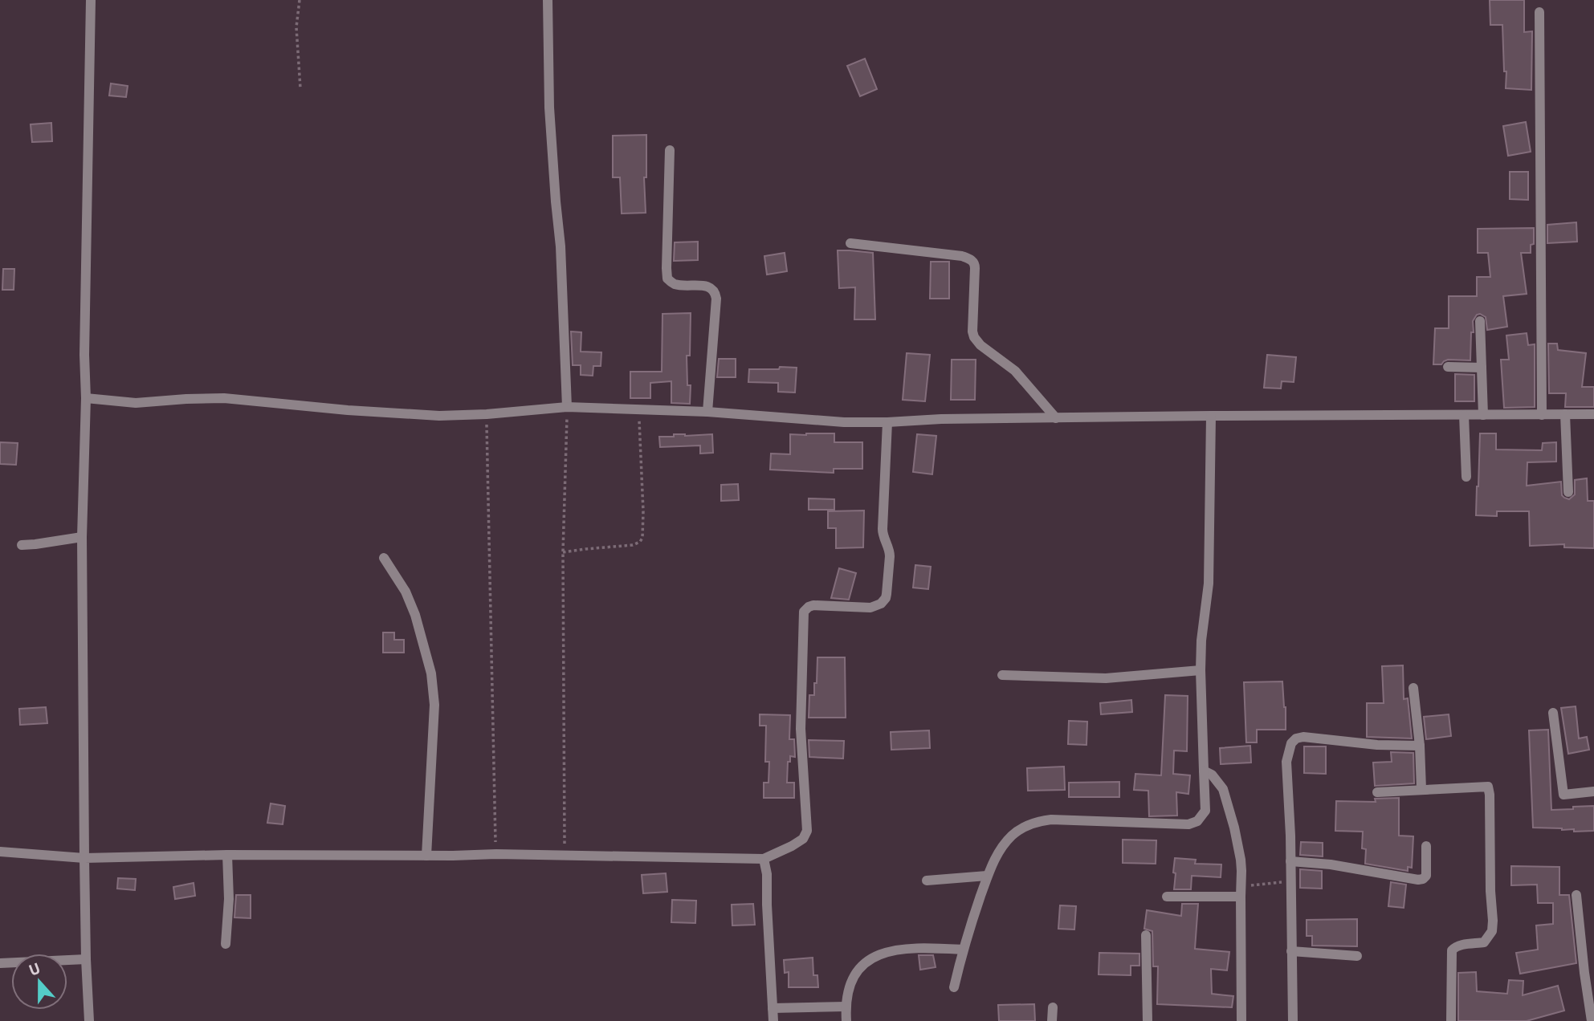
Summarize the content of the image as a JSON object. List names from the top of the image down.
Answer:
{
  "north": "top"
}
